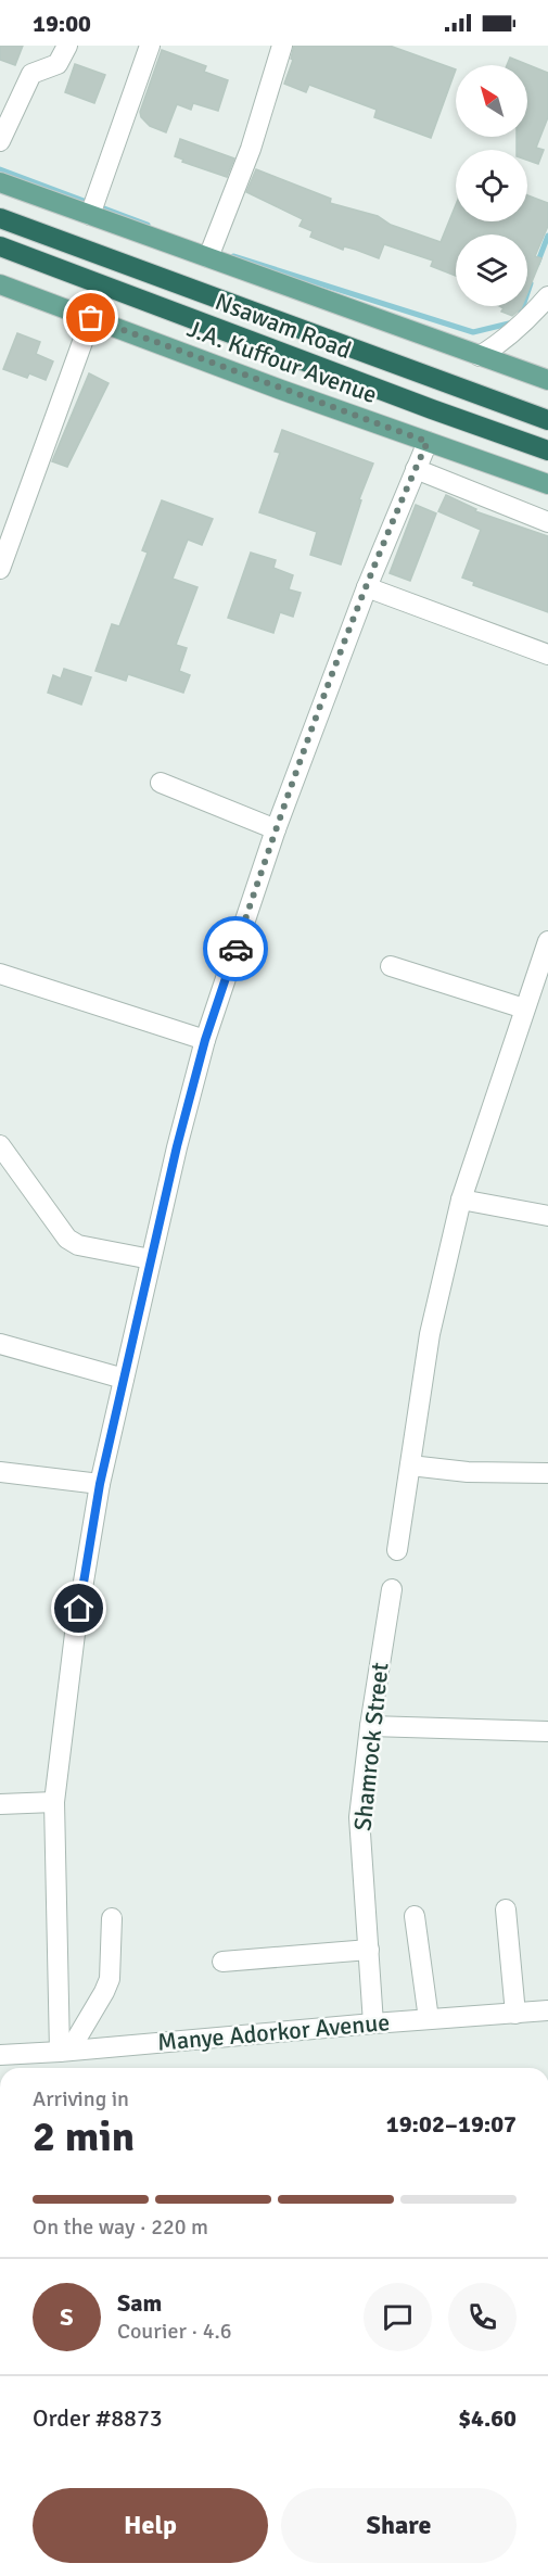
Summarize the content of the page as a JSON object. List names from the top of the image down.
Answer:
{
  "streets": {
    "highway": ["Nsawam Road"],
    "main road": ["J.A. Kuffour Avenue"],
    "street": ["Shamrock Street", "Manye Adorkor Avenue"]
  },
  "crossings": [
    ["Shamrock Street", "Manye Adorkor Avenue"]
  ],
  "north": "top left",
  "page": {
    "status": "19:00",
    "heading": ["2 min", "Arriving in", "19:02–19:07"],
    "panel": [
      "Sam",
      "Courier · 4.6",
      "Order #8873",
      "$4.60"
    ],
    "bar": "On the way · 220 m",
    "round": "S",
    "buttons": ["Help", "Share"]
  }
}
